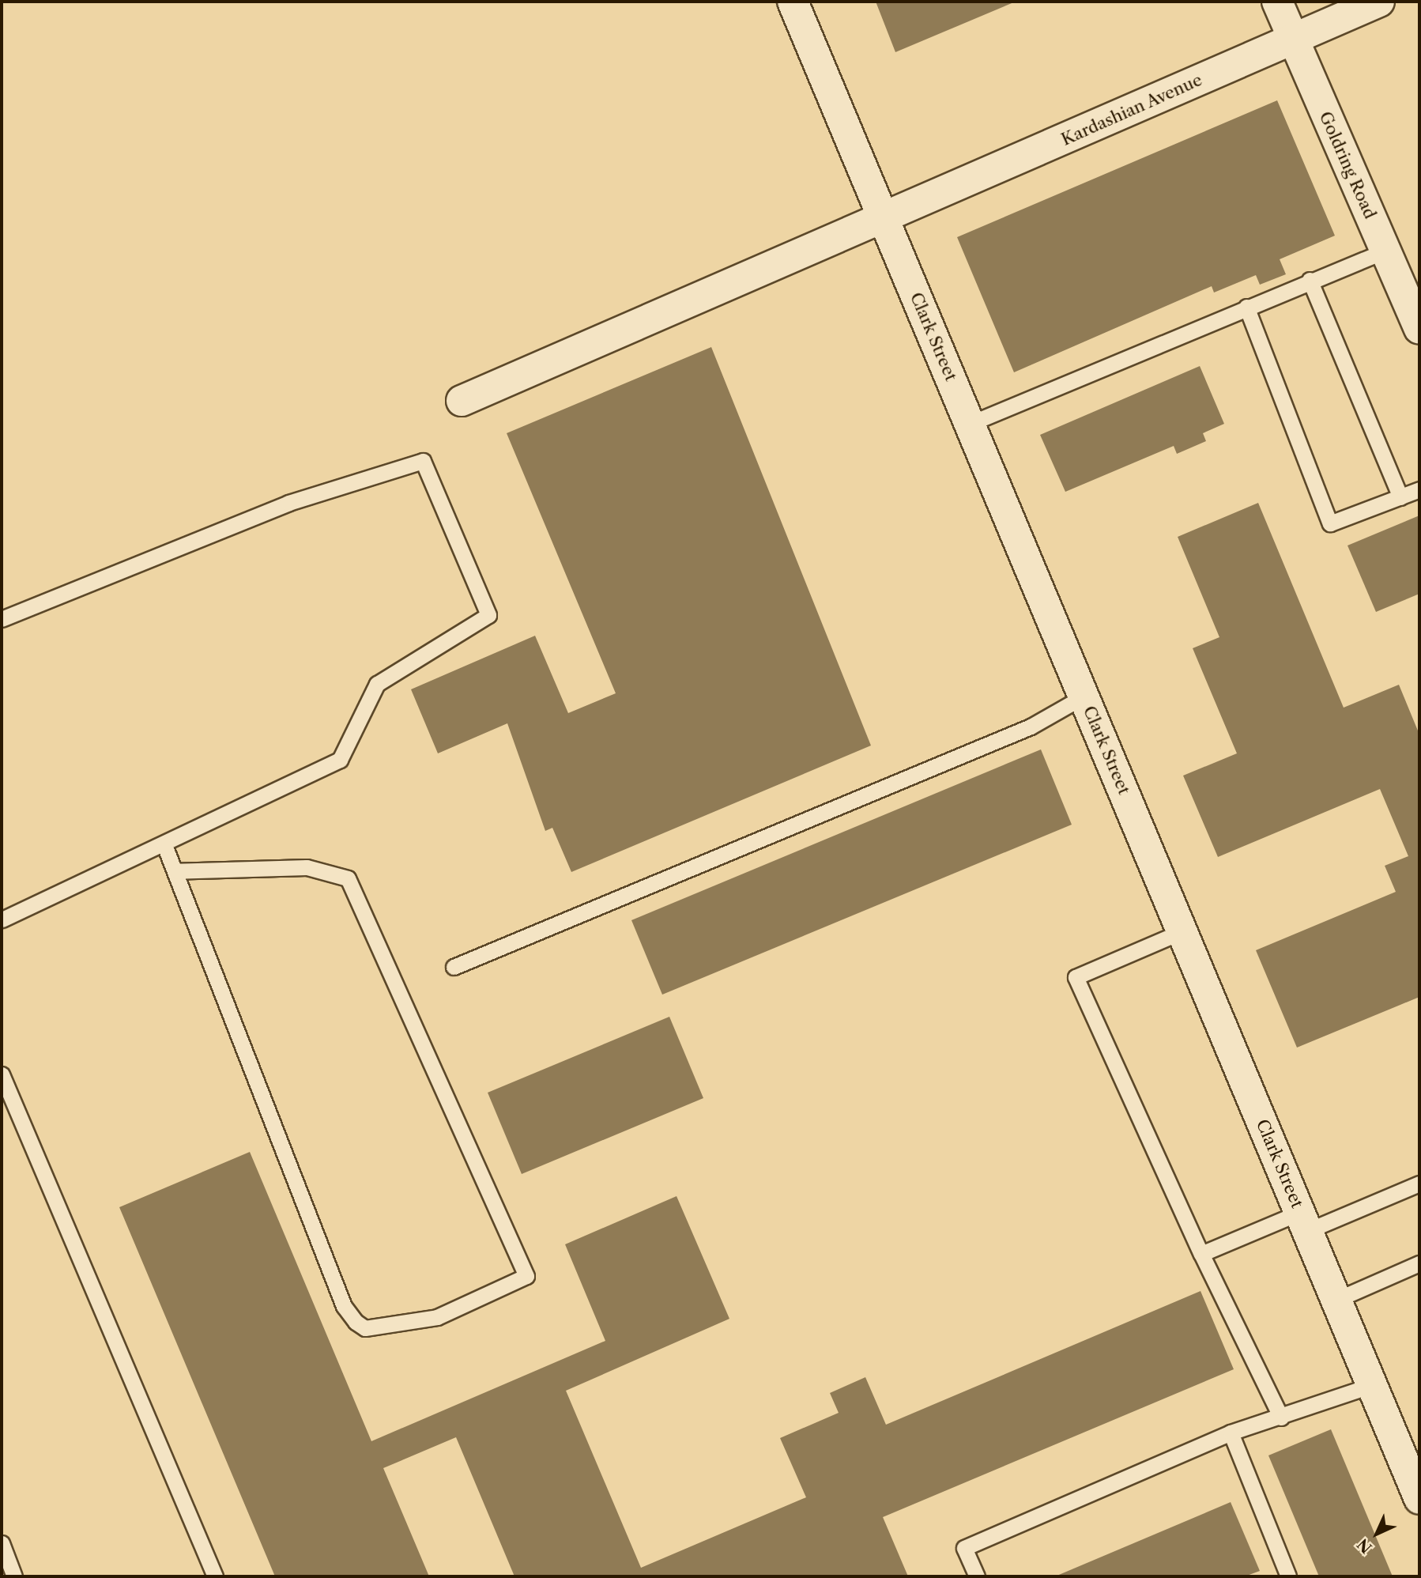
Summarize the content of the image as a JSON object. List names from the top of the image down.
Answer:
{
  "streets": {
    "street": ["Kardashian Avenue", "Goldring Road", "Clark Street"]
  },
  "crossings": [
    ["Kardashian Avenue", "Goldring Road"],
    ["Kardashian Avenue", "Clark Street"]
  ],
  "north": "bottom left"
}
